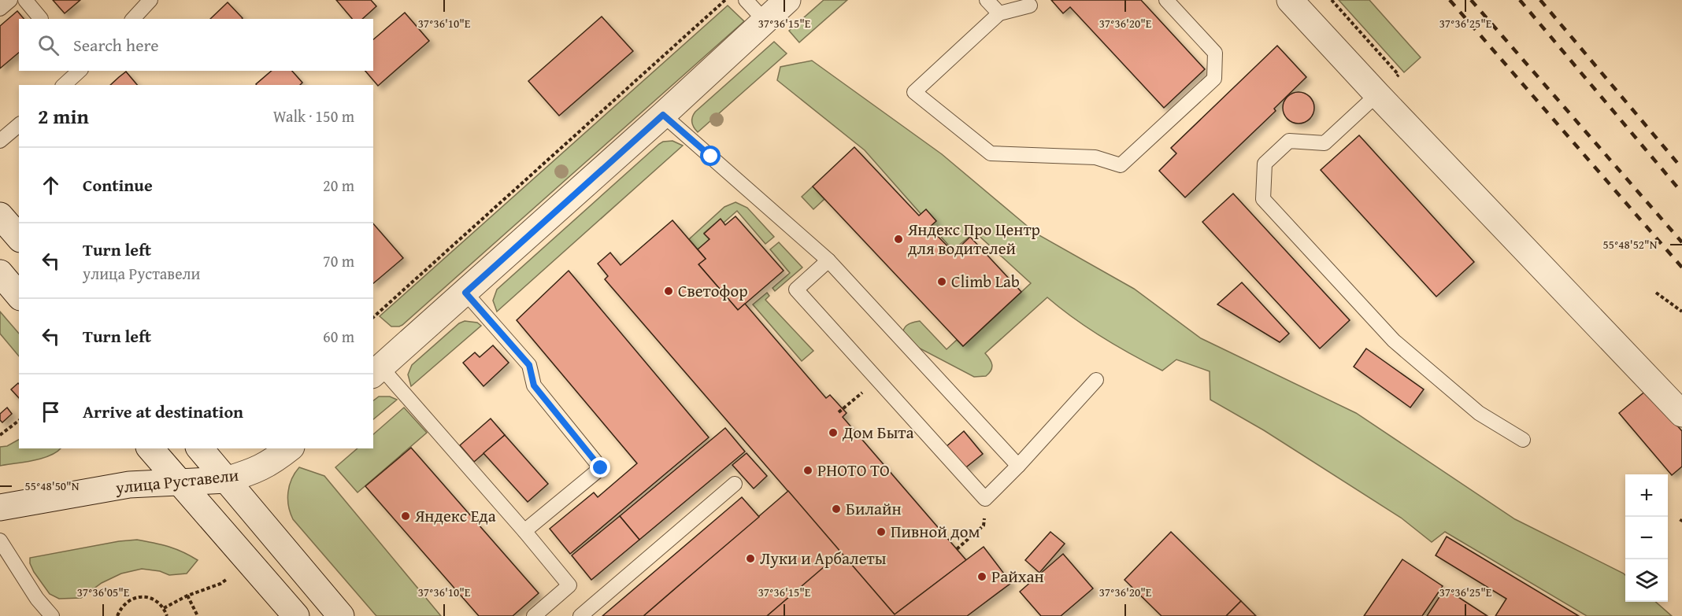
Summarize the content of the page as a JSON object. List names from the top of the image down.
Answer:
{
  "streets": {
    "street": ["улица Руставели"]
  },
  "places": [
    "Яндекс Про Центр для водителей",
    "Climb Lab",
    "Светофор",
    "Дом Быта",
    "PHOTO TO",
    "Билайн",
    "Яндекс Еда",
    "Пивной дом",
    "Луки и Арбалеты",
    "Райхан"
  ],
  "page": {
    "search": "Search here",
    "heading": ["2 min", "Walk · 150 m"],
    "list": [
      ["Continue", "20 m"],
      ["Turn left", "улица Руставели", "70 m"],
      ["Turn left", "60 m"],
      "Arrive at destination"
    ],
    "map_buttons": ["+", "−"]
  },
  "coordinates": [
    "37°36'10\"E",
    "37°36'15\"E",
    "37°36'20\"E",
    "37°36'25\"E",
    "55°48'52\"N",
    "55°48'50\"N",
    "37°36'05\"E"
  ]
}
